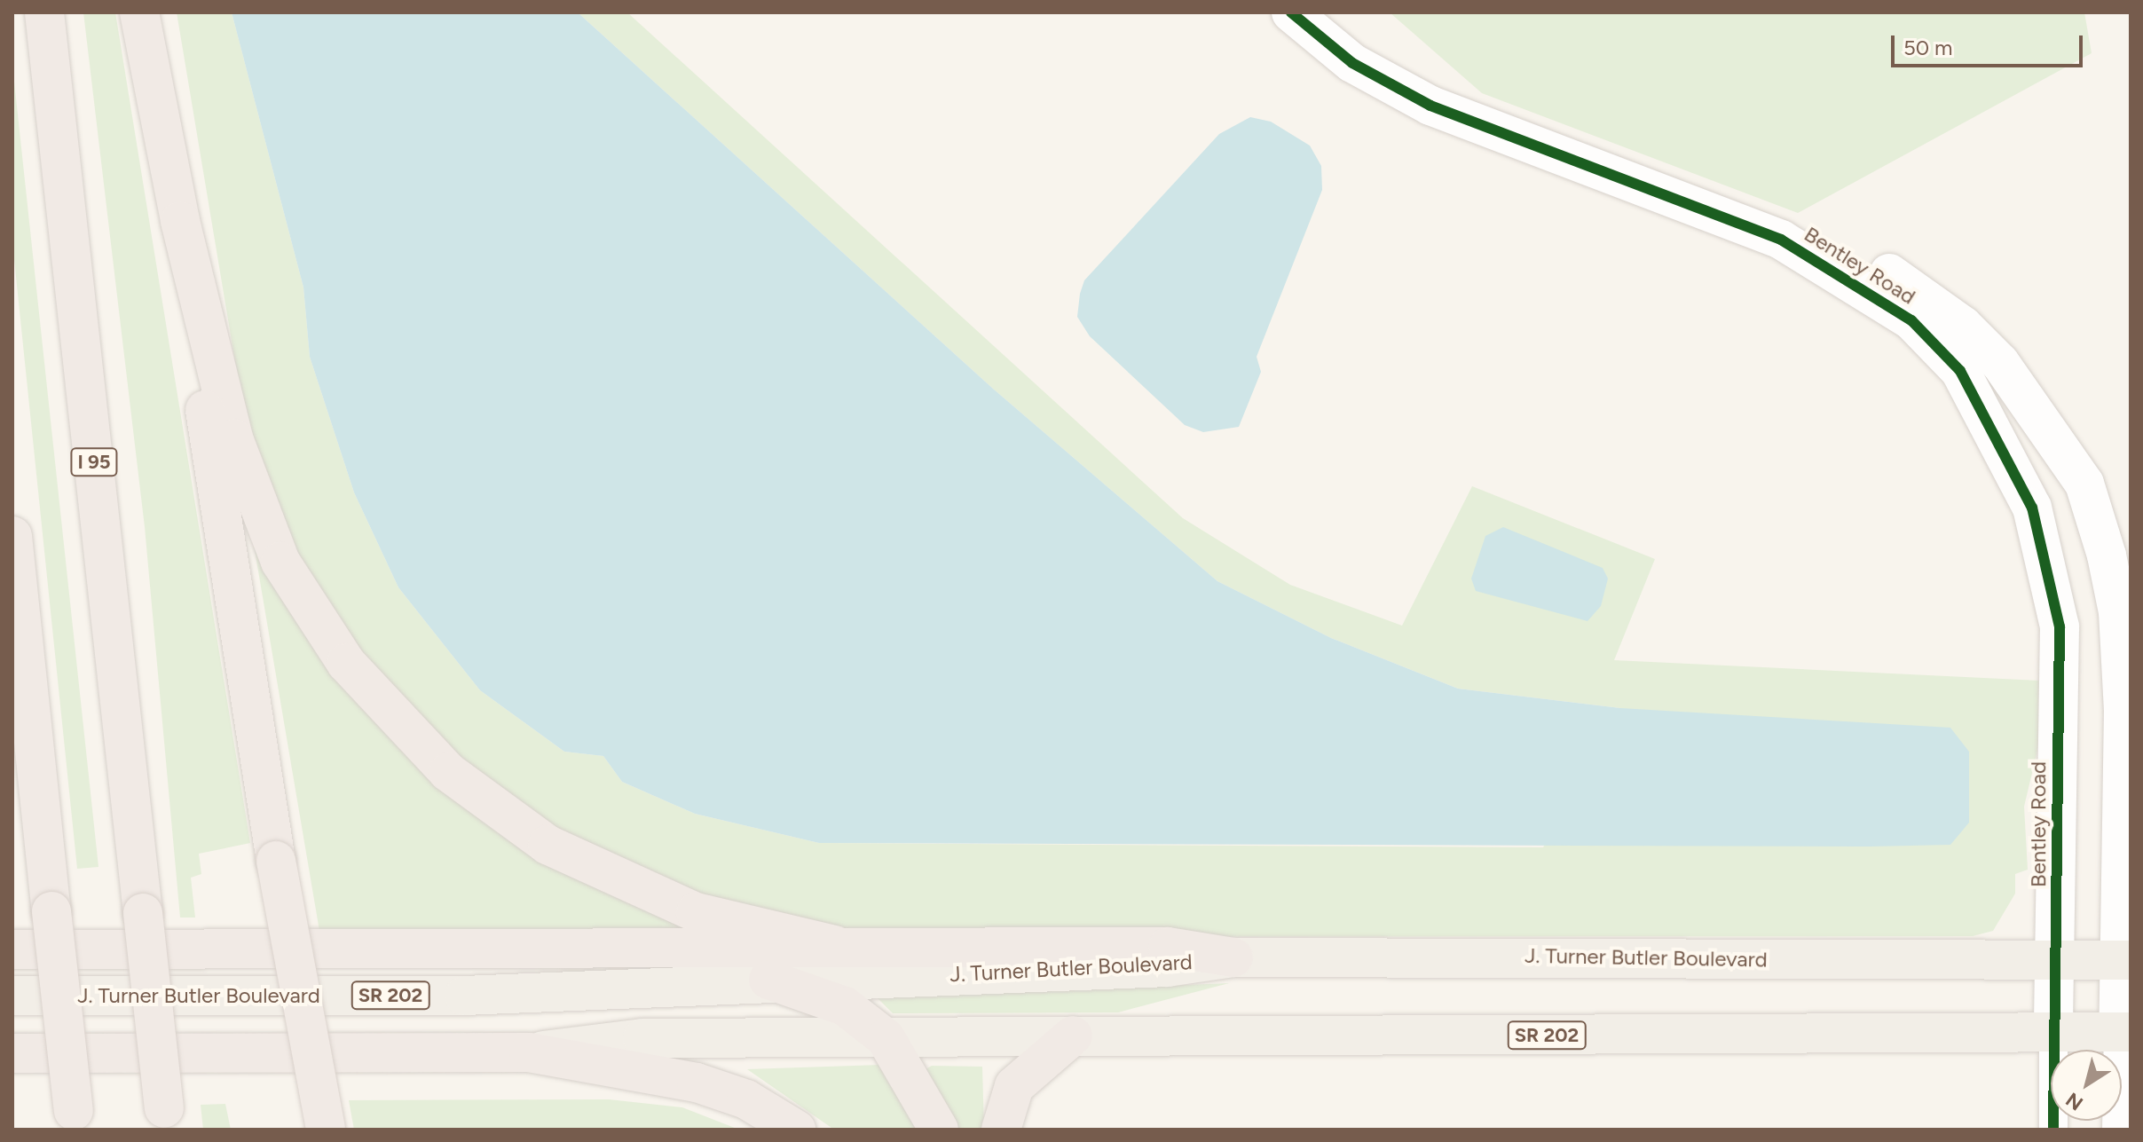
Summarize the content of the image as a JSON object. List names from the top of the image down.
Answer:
{
  "streets": {
    "highway": ["I 95", "SR 202"],
    "main road": ["J. Turner Butler Boulevard"],
    "street": ["Bentley Road"]
  },
  "crossings": [
    ["Bentley Road", "J. Turner Butler Boulevard"],
    ["Bentley Road", "SR 202"]
  ],
  "scale_bar": "50 m",
  "north": "bottom left"
}
